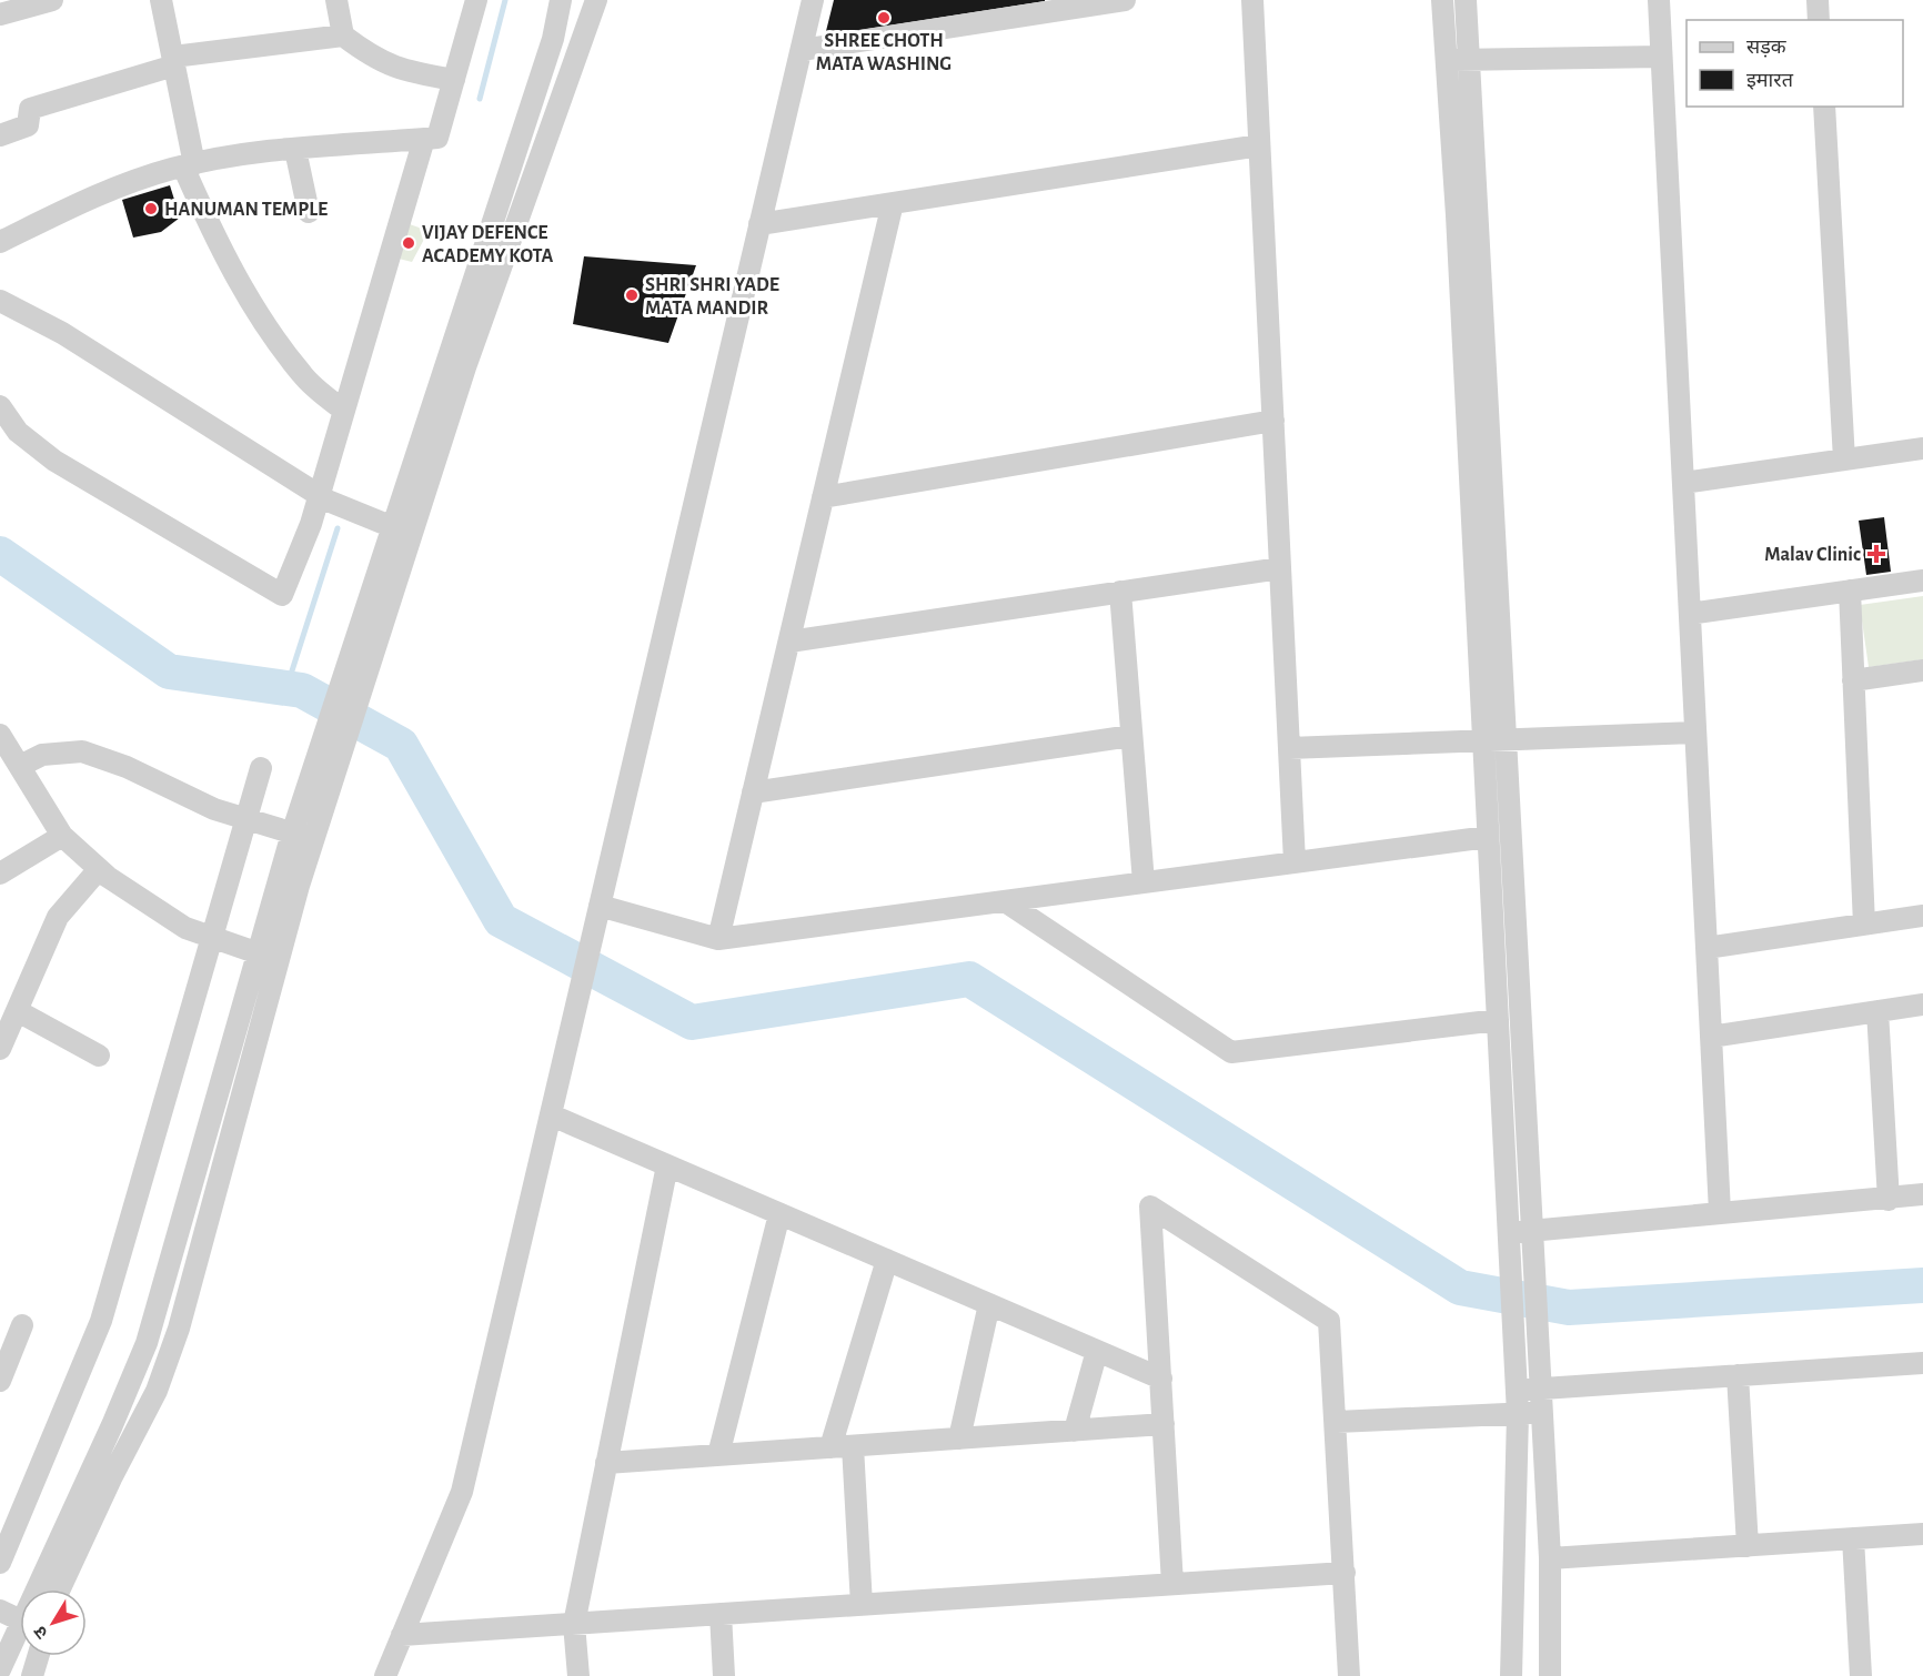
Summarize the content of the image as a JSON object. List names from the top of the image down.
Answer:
{
  "places": {
    "other": [
      "SHREE CHOTH MATA WASHING",
      "HANUMAN TEMPLE",
      "VIJAY DEFENCE ACADEMY KOTA",
      "SHRI SHRI YADE MATA MANDIR"
    ],
    "health": ["Malav Clinic"]
  },
  "legend": ["सड़क", "इमारत"],
  "north": "bottom left"
}
